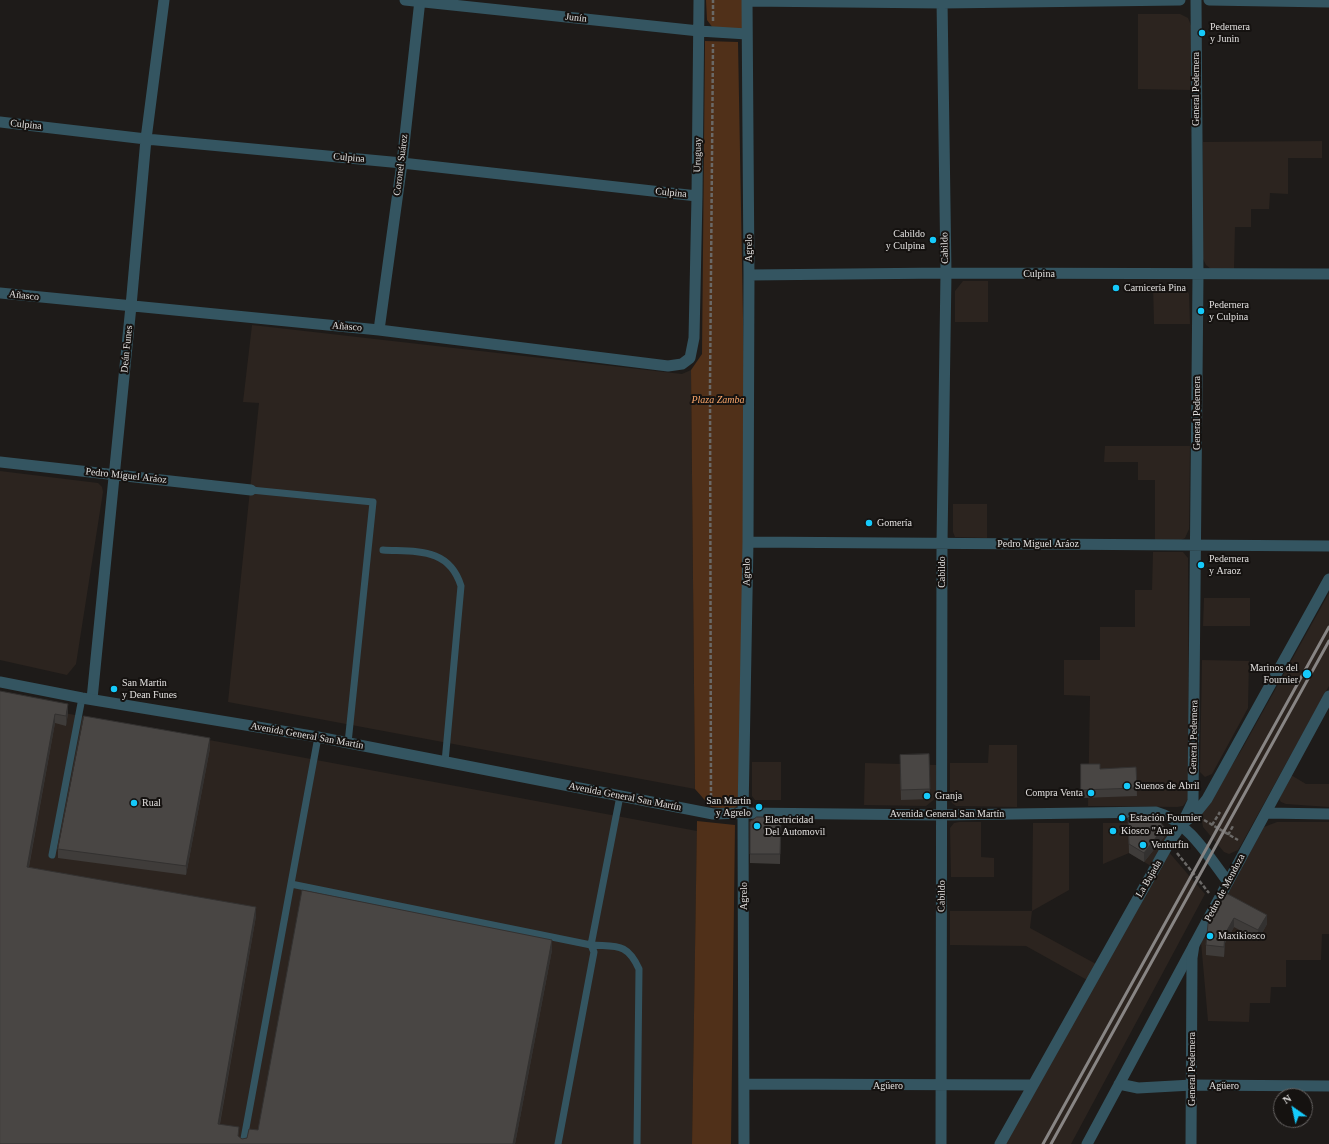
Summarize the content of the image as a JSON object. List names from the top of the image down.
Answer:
{
  "streets": {
    "street": [
      "Junín",
      "General Pedernera",
      "Culpina",
      "Uruguay",
      "Coronel Suárez",
      "Agrelo",
      "Cabildo",
      "Añasco",
      "Deán Funes",
      "Pedro Miguel Aráoz",
      "Avenida General San Martín",
      "La Bajada",
      "Pedro de Mendoza",
      "Agüero"
    ]
  },
  "crossings": [
    ["Junín", "Uruguay"],
    ["Junín", "Coronel Suárez"],
    ["Junín", "Agrelo"],
    ["General Pedernera", "Culpina"],
    ["General Pedernera", "Pedro Miguel Aráoz"],
    ["General Pedernera", "Avenida General San Martín"],
    ["General Pedernera", "La Bajada"],
    ["General Pedernera", "Pedro de Mendoza"],
    ["General Pedernera", "Agüero"],
    ["Culpina", "Uruguay"],
    ["Culpina", "Coronel Suárez"],
    ["Culpina", "Agrelo"],
    ["Culpina", "Cabildo"],
    ["Culpina", "Deán Funes"],
    ["Uruguay", "Añasco"],
    ["Coronel Suárez", "Añasco"],
    ["Agrelo", "Pedro Miguel Aráoz"],
    ["Agrelo", "Avenida General San Martín"],
    ["Agrelo", "Agüero"],
    ["Cabildo", "Pedro Miguel Aráoz"],
    ["Cabildo", "Avenida General San Martín"],
    ["Cabildo", "Agüero"],
    ["Añasco", "Deán Funes"],
    ["Deán Funes", "Pedro Miguel Aráoz"],
    ["Deán Funes", "Avenida General San Martín"],
    ["Avenida General San Martín", "La Bajada"],
    ["Avenida General San Martín", "Pedro de Mendoza"],
    ["La Bajada", "Agüero"],
    ["Pedro de Mendoza", "Agüero"]
  ],
  "parks": ["Plaza Zamba"],
  "places": [
    "Pedernera y Junin",
    "Cabildo y Culpina",
    "Carnicería Pina",
    "Pedernera y Culpina",
    "Gomería",
    "Pedernera y Araoz",
    "Marinos del Fournier",
    "San Martin y Dean Funes",
    "Suenos de Abril",
    "Compra Venta",
    "Granja",
    "Rual",
    "San Martin y Agrelo",
    "Estación Fournier",
    "Electricidad Del Automovil",
    "Kiosco \"Ana\"",
    "Venturfin",
    "Maxikiosco"
  ],
  "north": "top left"
}
